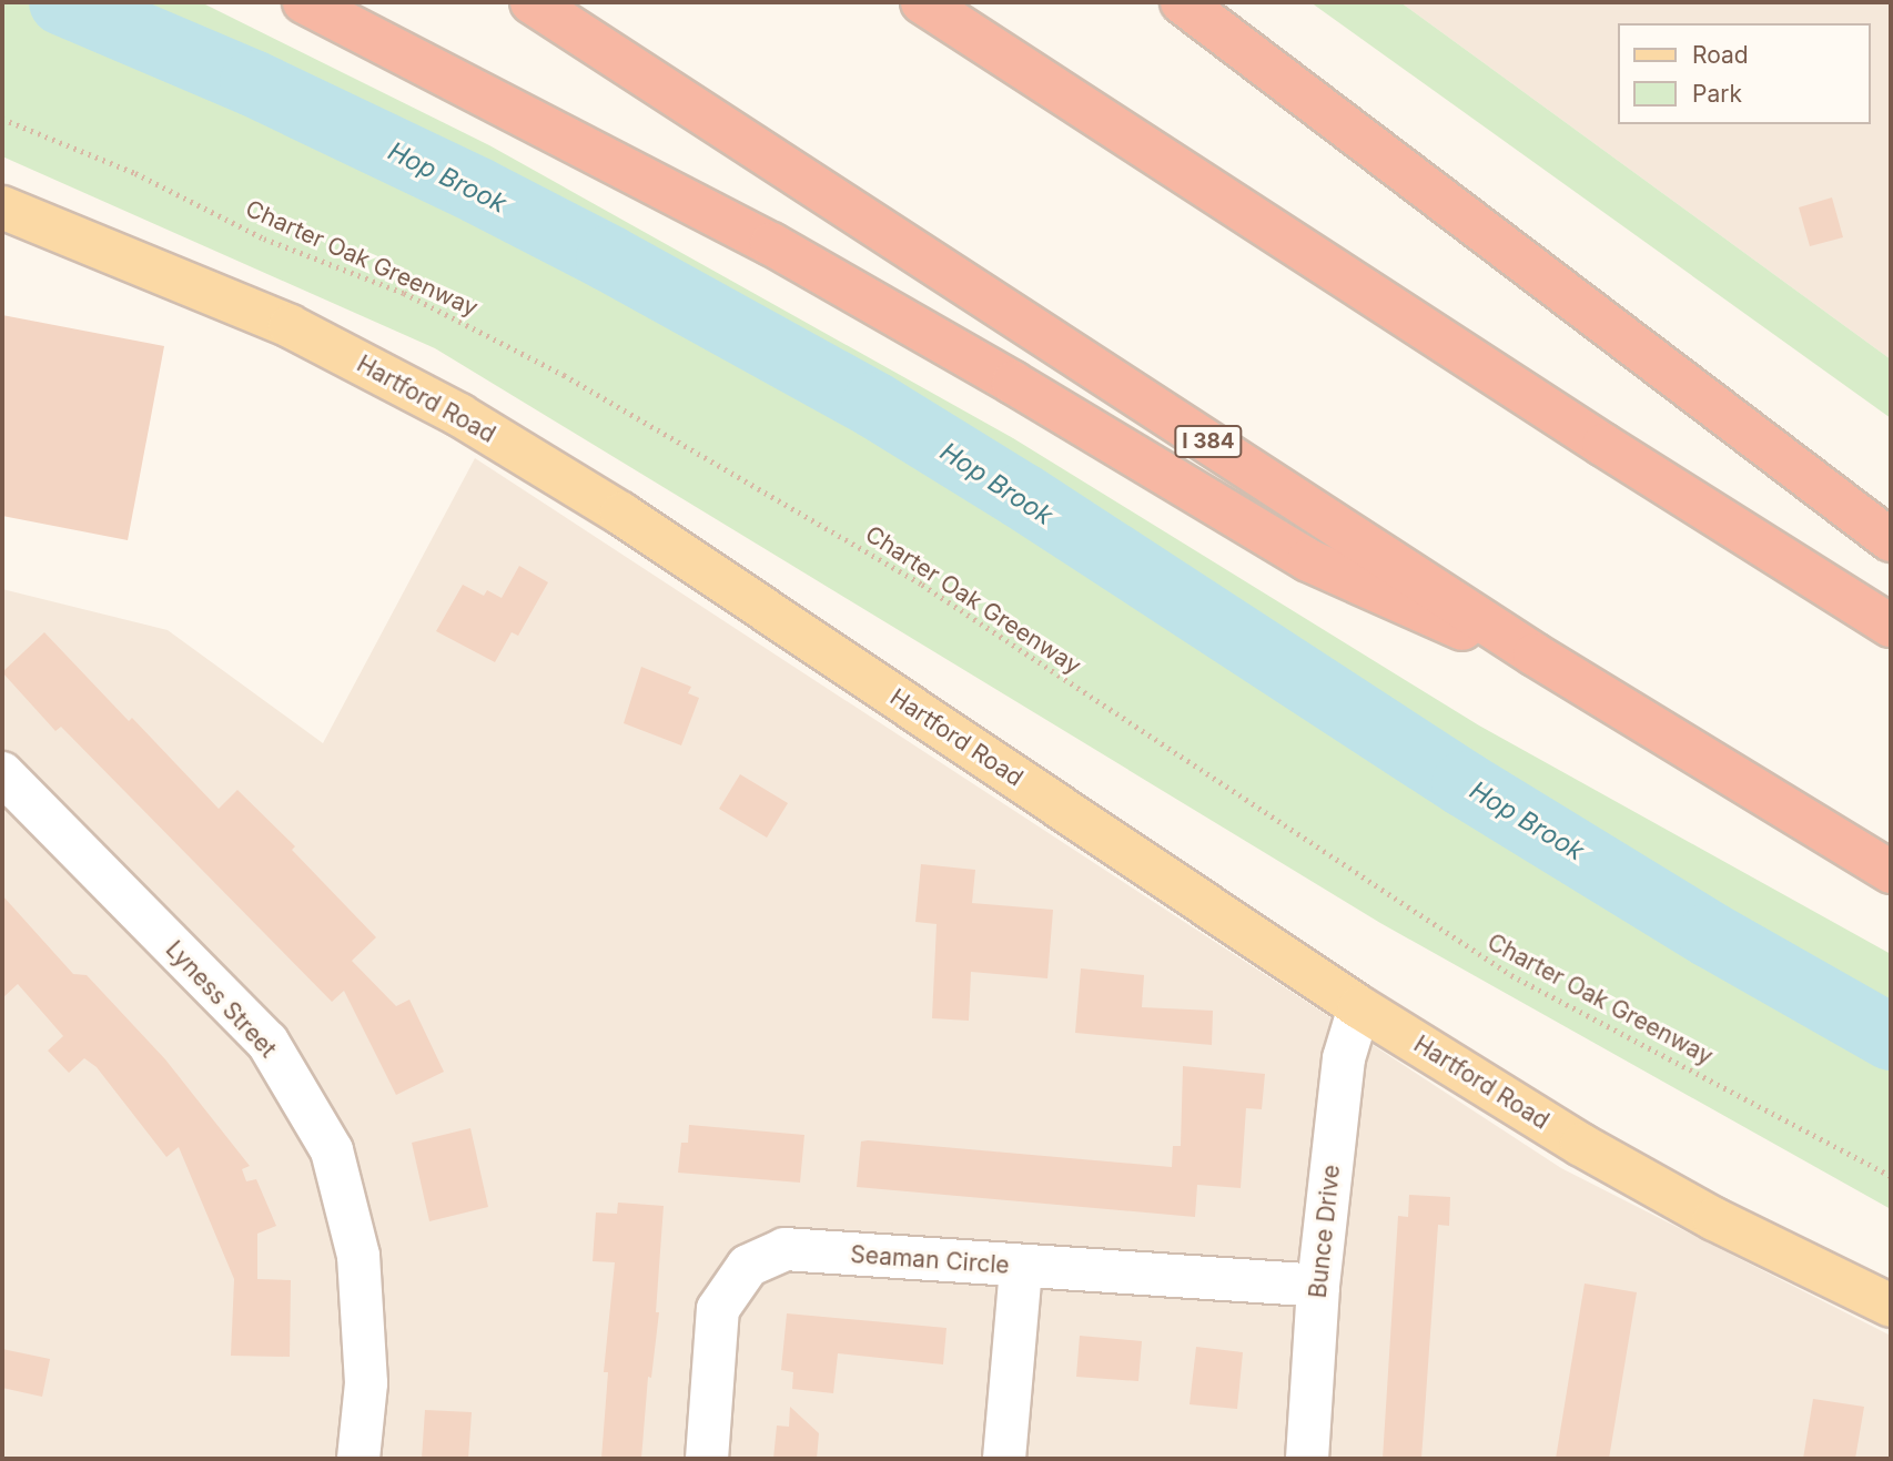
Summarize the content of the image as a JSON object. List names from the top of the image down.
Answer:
{
  "streets": {
    "highway": ["I 384"],
    "main road": ["Hartford Road"],
    "street": ["Lyness Street", "Bunce Drive", "Seaman Circle"],
    "path": ["Charter Oak Greenway"]
  },
  "crossings": [
    ["Hartford Road", "Bunce Drive"],
    ["Bunce Drive", "Seaman Circle"]
  ],
  "water": ["Hop Brook"],
  "legend": ["Road", "Park"]
}
